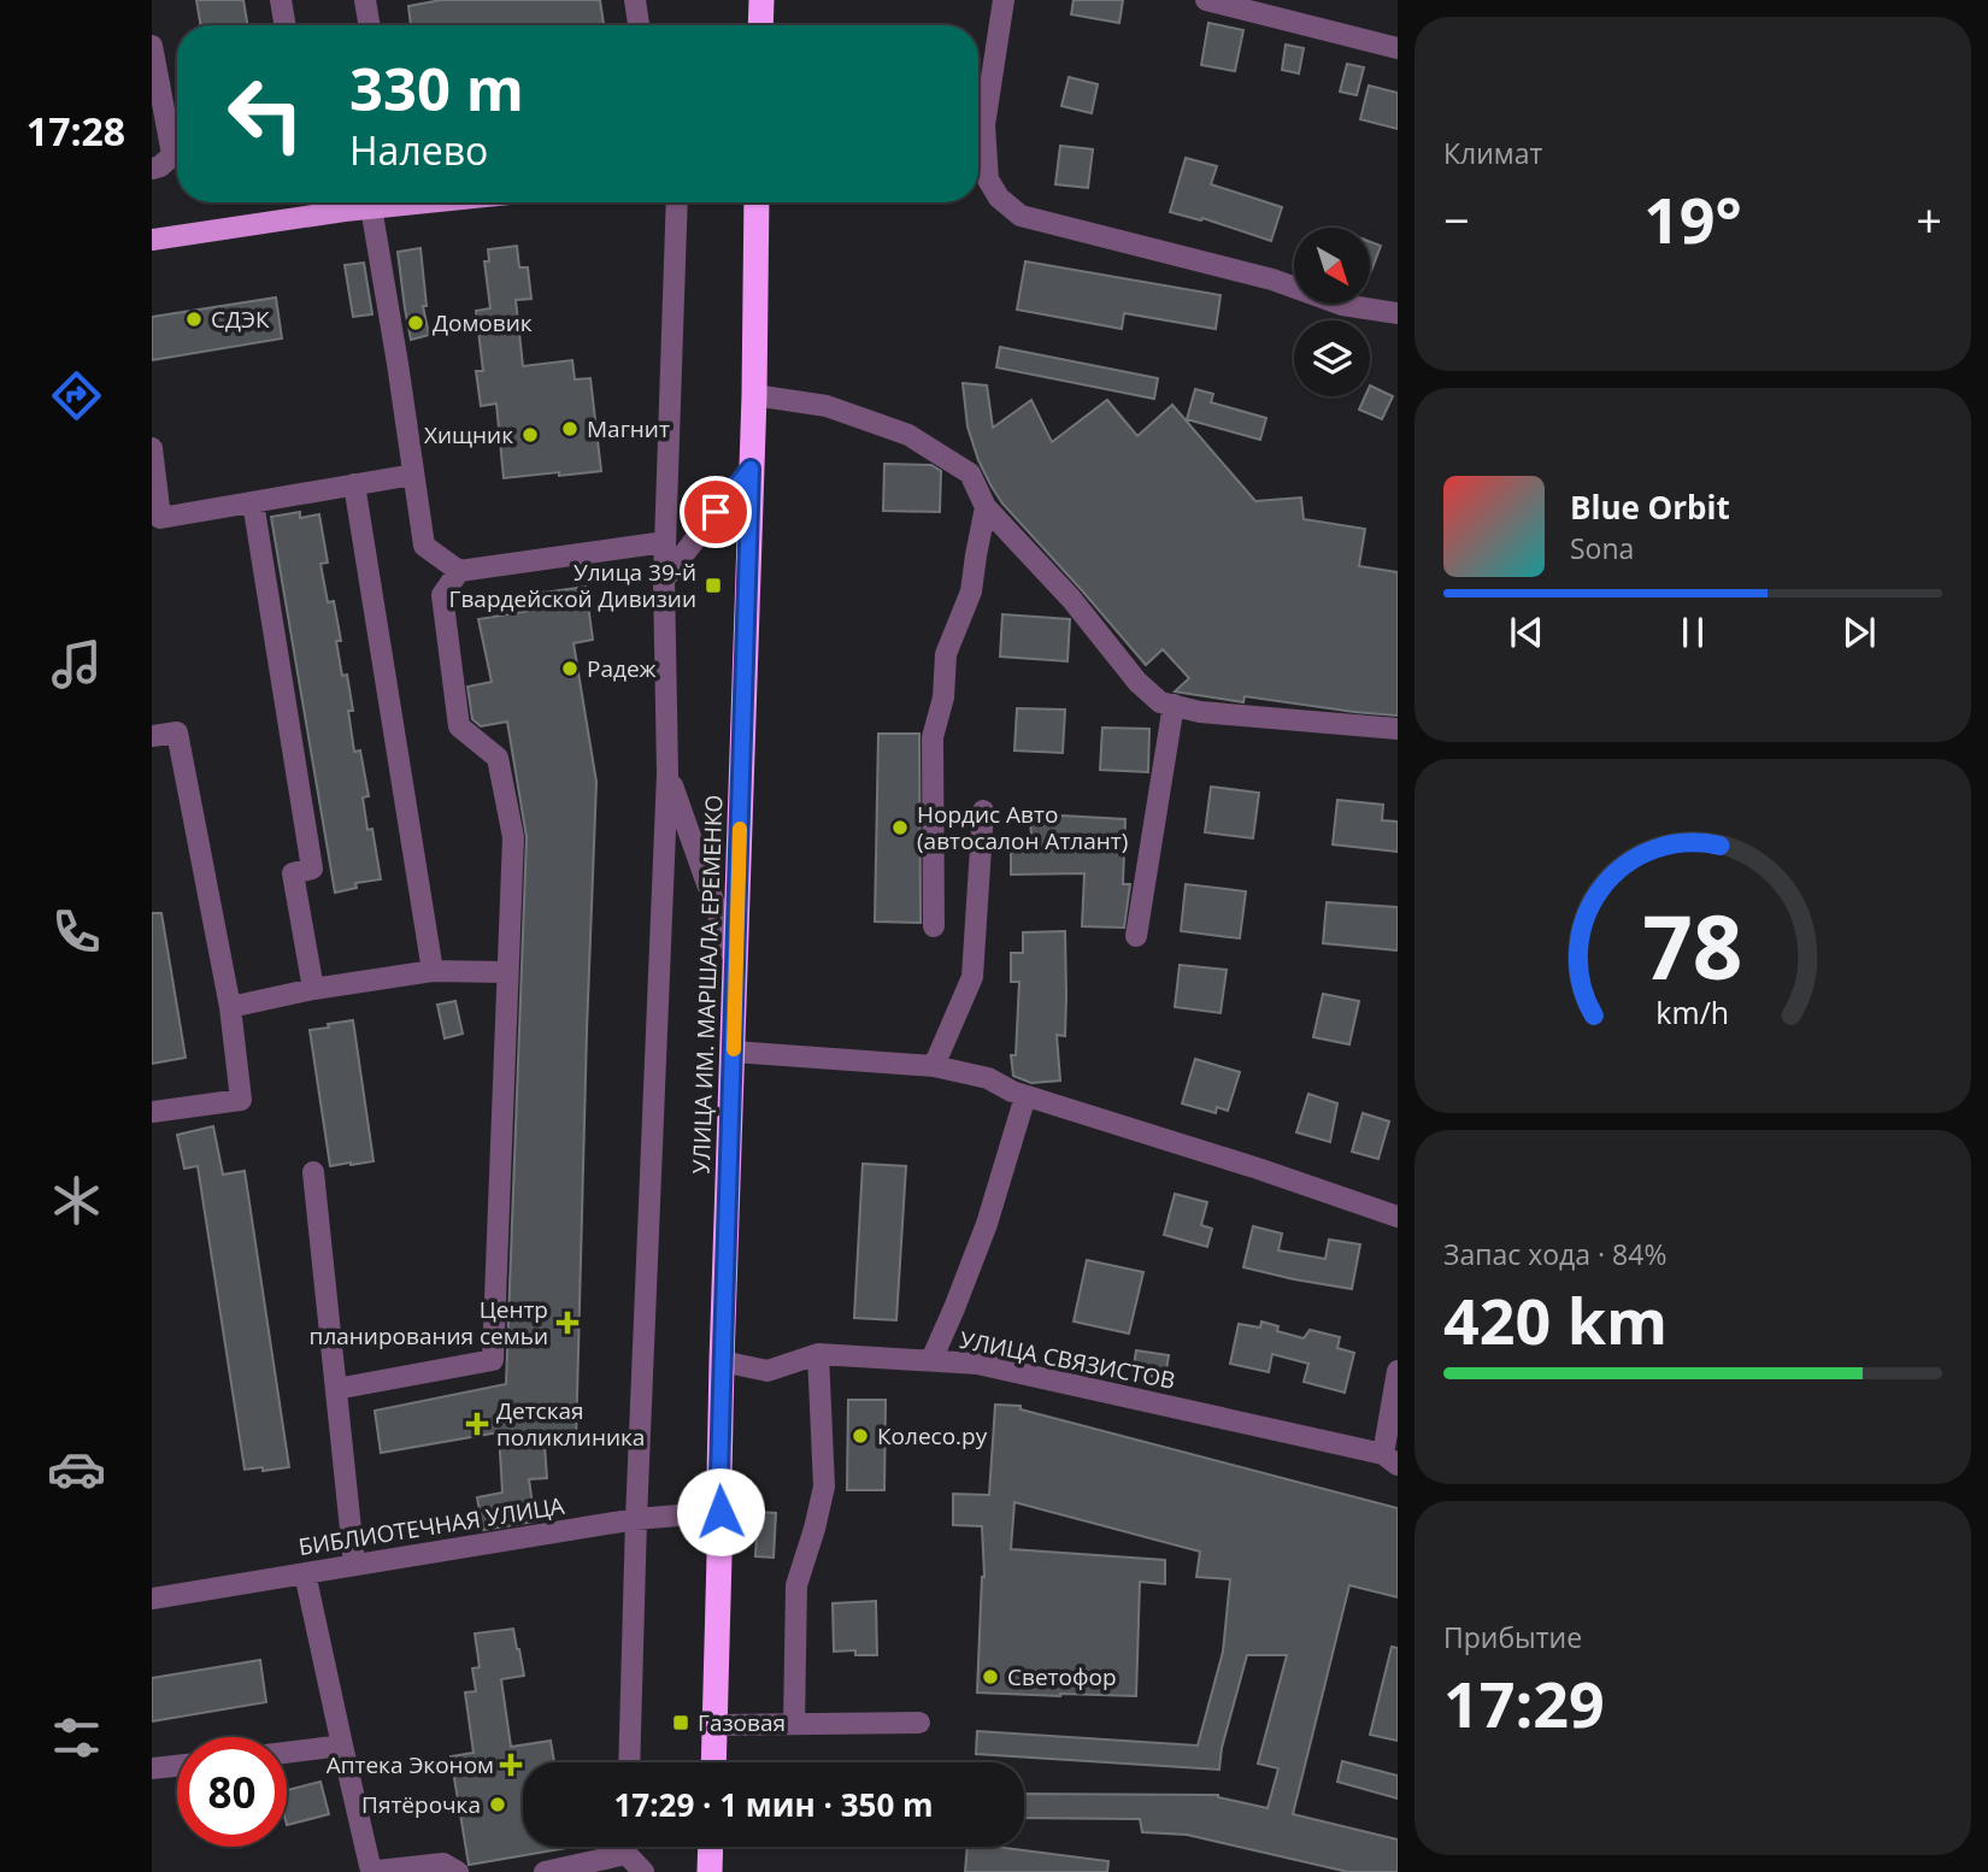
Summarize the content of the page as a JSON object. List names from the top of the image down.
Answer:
{
  "streets": {
    "highway": ["УЛИЦА ИМ. МАРШАЛА ЕРЕМЕНКО"],
    "street": ["УЛИЦА СВЯЗИСТОВ", "БИБЛИОТЕЧНАЯ УЛИЦА"]
  },
  "crossings": [
    ["УЛИЦА ИМ. МАРШАЛА ЕРЕМЕНКО", "УЛИЦА СВЯЗИСТОВ"],
    ["УЛИЦА ИМ. МАРШАЛА ЕРЕМЕНКО", "БИБЛИОТЕЧНАЯ УЛИЦА"]
  ],
  "places": {
    "other": [
      "СДЭК",
      "Домовик",
      "Магнит",
      "Хищник",
      "Радеж",
      "Нордис Авто (автосалон Атлант)",
      "Колесо.ру",
      "Светофор",
      "Пятёрочка"
    ],
    "transit": ["Улица 39-й Гвардейской Дивизии", "Газовая"],
    "health": ["Центр планирования семьи", "Детская поликлиника", "Аптека Эконом"]
  },
  "north": "bottom right",
  "page": {
    "tabs": "17:28",
    "tile": [
      "Климат",
      ["Запас хода · 84%", "420 km"],
      ["Прибытие", "17:29"]
    ],
    "turn": ["330 m", "Налево"],
    "heat": ["−", "19°", "+"],
    "song": ["Blue Orbit", "Sona"],
    "limit": "80",
    "trip": "17:29 · 1 мин · 350 m",
    "gauge": ["78", "km/h"]
  }
}
